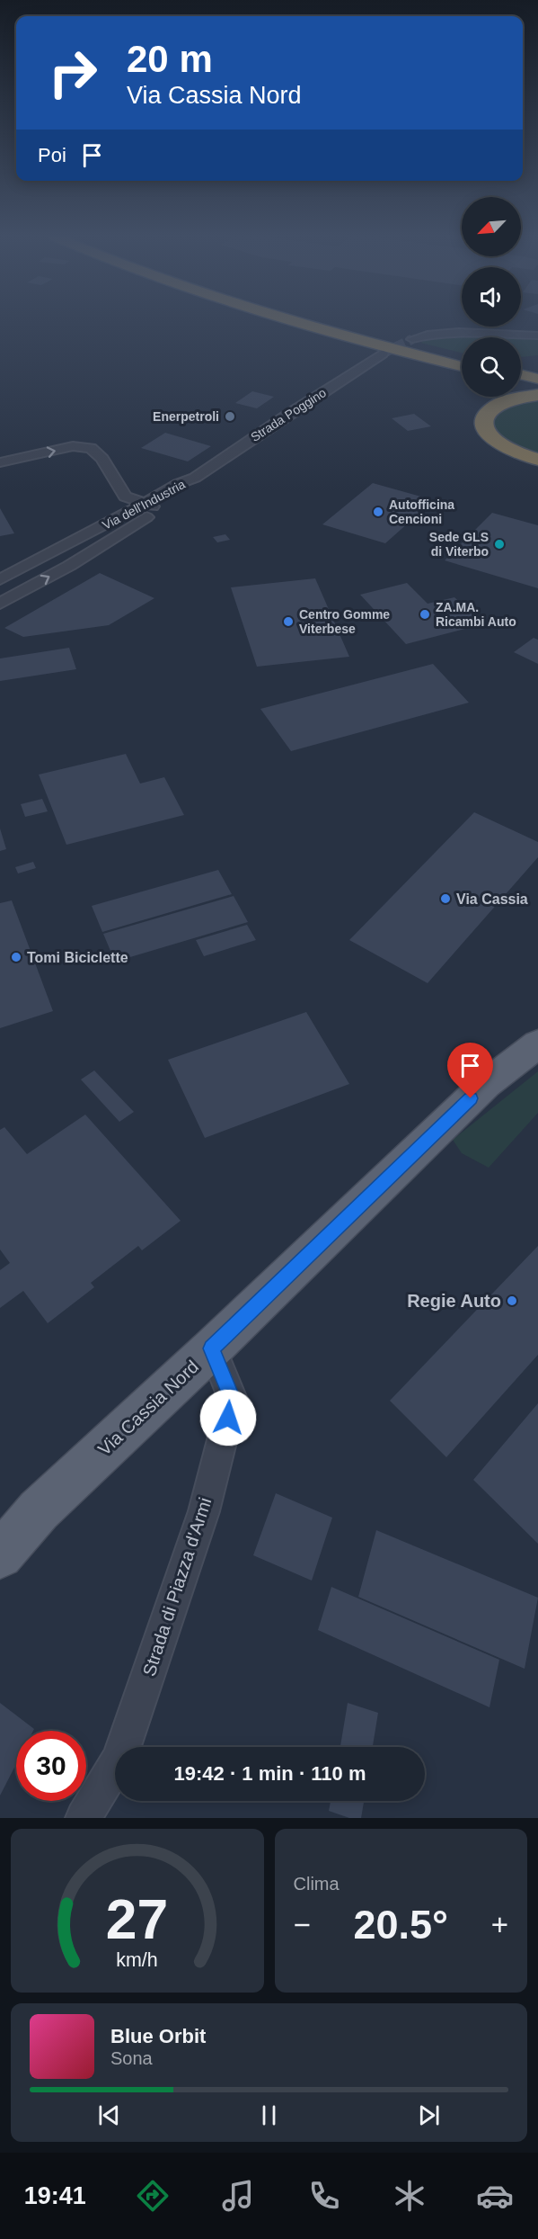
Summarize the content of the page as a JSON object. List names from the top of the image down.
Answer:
{
  "streets": {
    "main road": ["Via Cassia Nord"],
    "street": ["Strada Poggino", "Via dell'Industria", "Strada di Piazza d'Armi"]
  },
  "crossings": [
    ["Strada Poggino", "Via dell'Industria"],
    ["Via Cassia Nord", "Strada di Piazza d'Armi"]
  ],
  "places": [
    "Enerpetroli",
    "Autofficina Cencioni",
    "Sede GLS di Viterbo",
    "ZA.MA. Ricambi Auto",
    "Centro Gomme Viterbese",
    "Via Cassia",
    "Tomi Biciclette",
    "Regie Auto"
  ],
  "north": "bottom left",
  "page": {
    "turn": ["20 m", "Via Cassia Nord"],
    "then": "Poi",
    "limit": "30",
    "trip": "19:42 · 1 min · 110 m",
    "tile": "Clima",
    "heat": ["−", "20.5°", "+"],
    "song": ["Blue Orbit", "Sona"],
    "tabs": "19:41",
    "gauge": ["27", "km/h"]
  }
}
